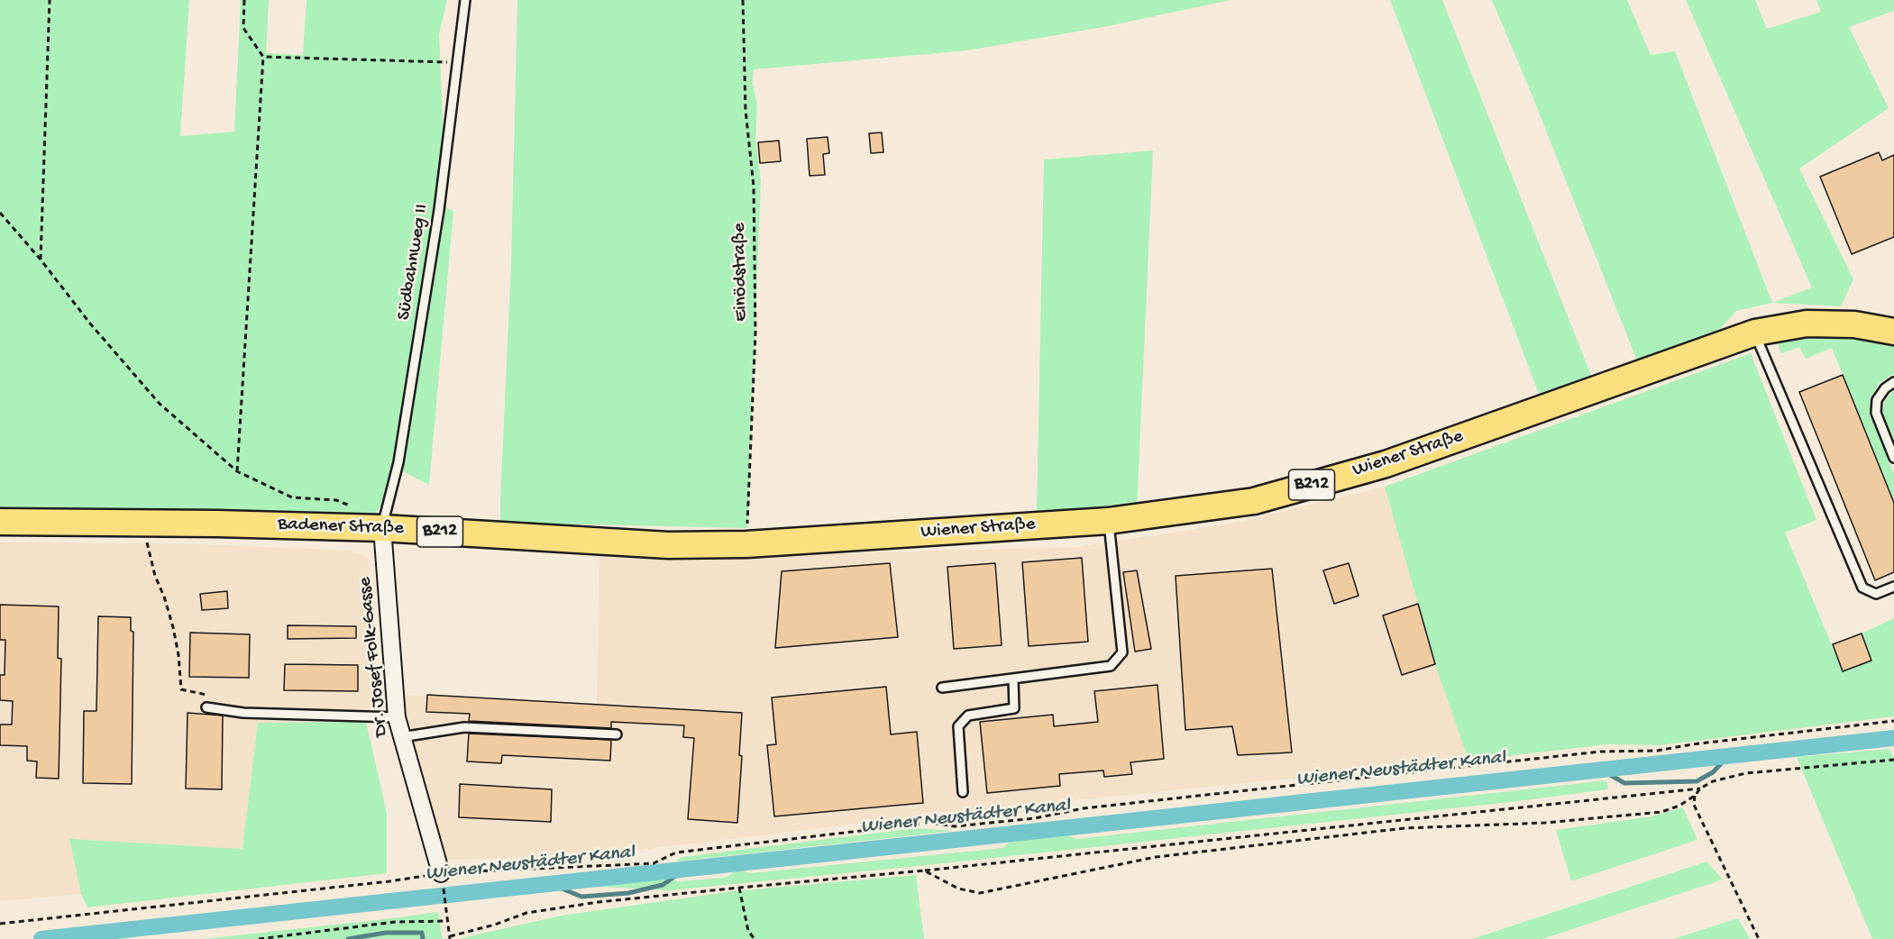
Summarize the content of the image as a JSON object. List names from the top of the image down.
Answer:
{
  "streets": {
    "main road": ["Wiener Straße", "B212", "Badener Straße"],
    "street": ["Dr. Josef Folk-Gasse"],
    "lane": ["Südbahnweg II"],
    "path": ["Einödstraße"]
  },
  "crossings": [
    ["Südbahnweg II", "Badener Straße"],
    ["Südbahnweg II", "Dr. Josef Folk-Gasse"],
    ["Einödstraße", "Wiener Straße"],
    ["Einödstraße", "Badener Straße"],
    ["Wiener Straße", "Badener Straße"],
    ["Badener Straße", "Dr. Josef Folk-Gasse"]
  ],
  "water": ["Wiener Neustädter Kanal"]
}
